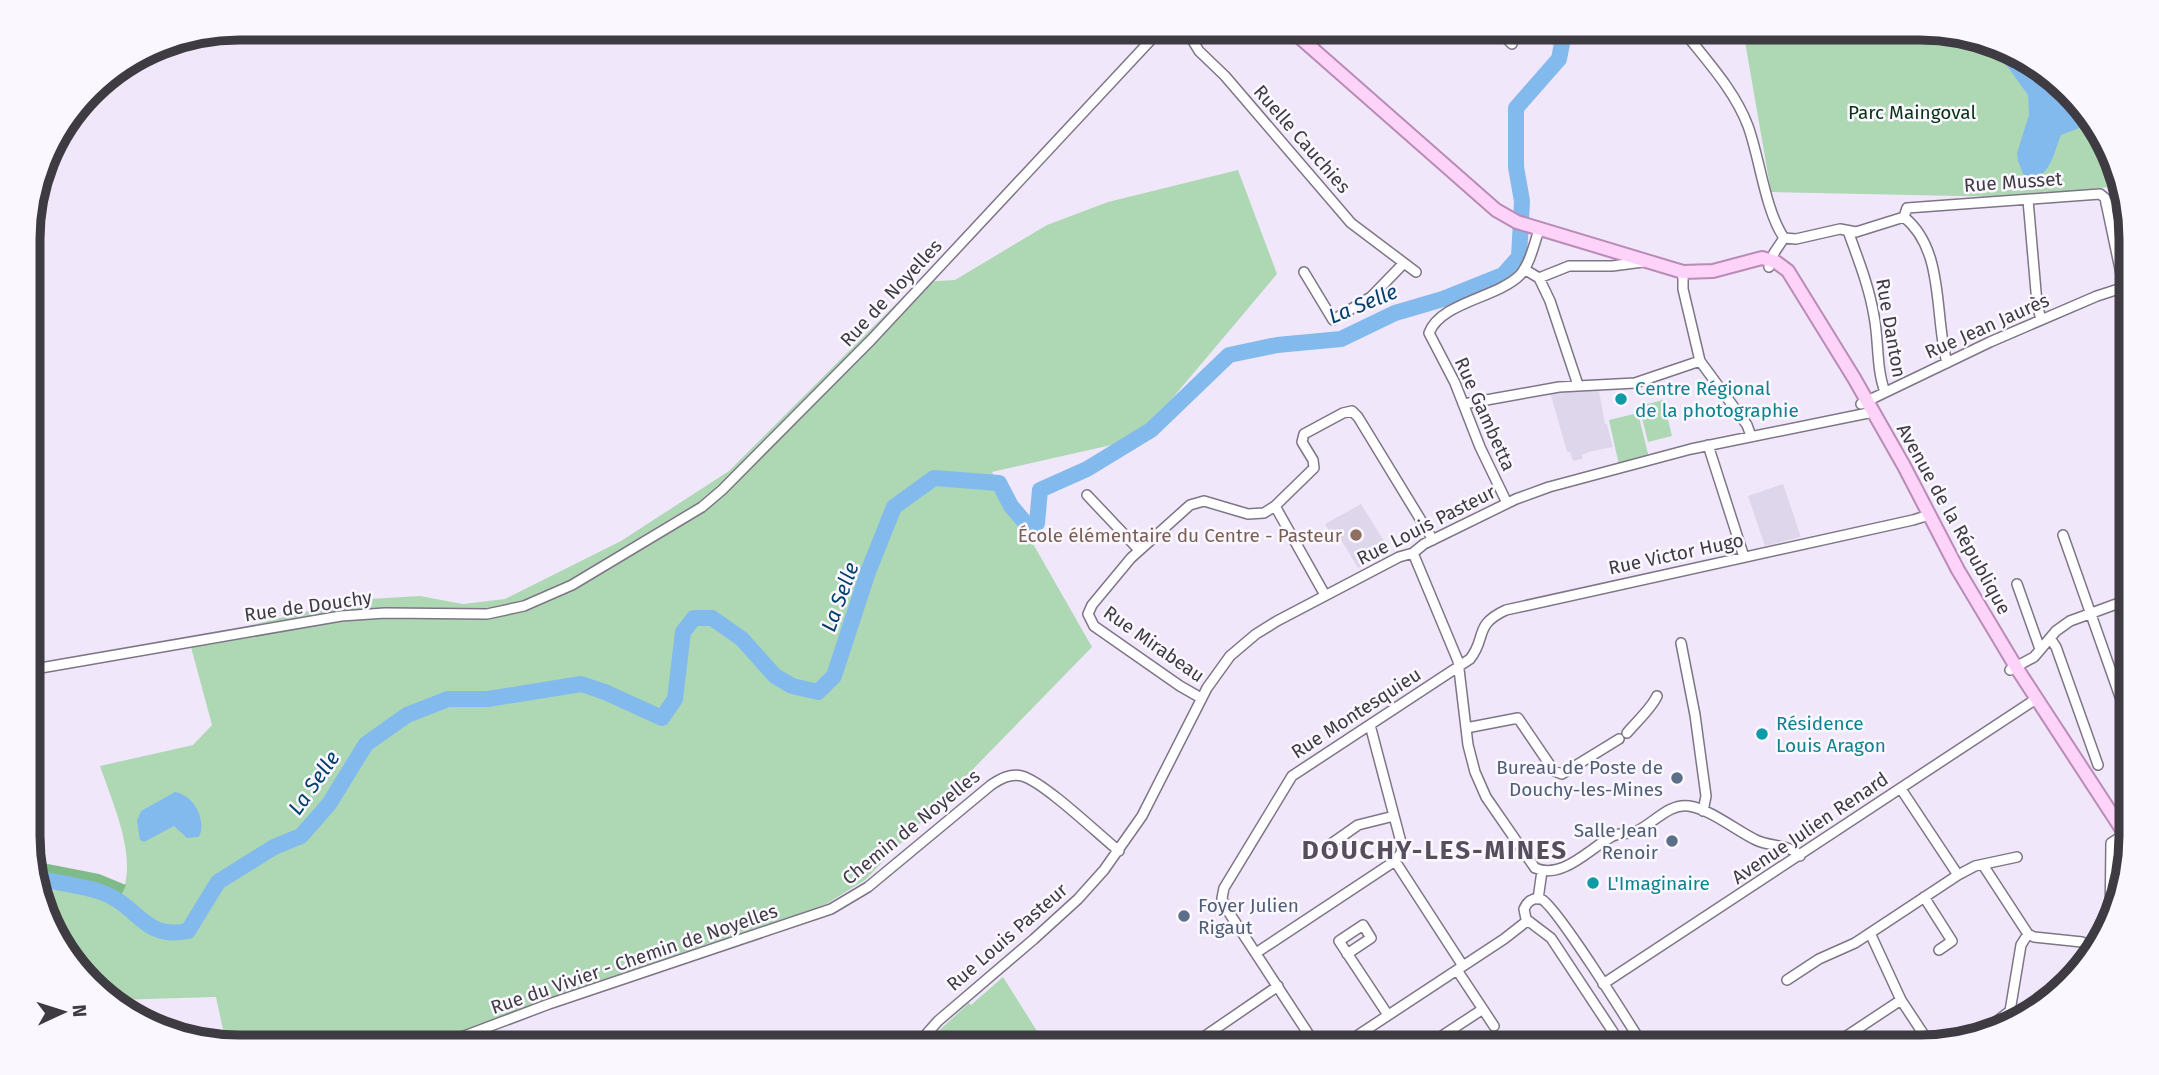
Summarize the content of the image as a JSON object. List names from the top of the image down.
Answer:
{
  "streets": {
    "main road": ["Avenue de la République"],
    "street": [
      "Ruelle Cauchies",
      "Rue Musset",
      "Rue de Noyelles",
      "Rue Jean Jaurès",
      "Rue Danton",
      "Rue Gambetta",
      "Rue Louis Pasteur",
      "Rue Victor Hugo",
      "Rue de Douchy",
      "Rue Mirabeau",
      "Rue Montesquieu",
      "Chemin de Noyelles",
      "Avenue Julien Renard",
      "Rue du Vivier - Chemin de Noyelles"
    ]
  },
  "crossings": [
    ["Rue de Noyelles", "Rue de Douchy"],
    ["Rue Jean Jaurès", "Rue Danton"],
    ["Rue Jean Jaurès", "Avenue de la République"],
    ["Rue Jean Jaurès", "Rue Louis Pasteur"],
    ["Rue Gambetta", "Rue Louis Pasteur"],
    ["Avenue de la République", "Rue Louis Pasteur"],
    ["Avenue de la République", "Rue Victor Hugo"],
    ["Avenue de la République", "Avenue Julien Renard"],
    ["Rue Louis Pasteur", "Rue Mirabeau"],
    ["Rue Louis Pasteur", "Chemin de Noyelles"],
    ["Rue Victor Hugo", "Rue Montesquieu"],
    ["Chemin de Noyelles", "Rue du Vivier - Chemin de Noyelles"]
  ],
  "districts": ["DOUCHY-LES-MINES"],
  "water": ["La Selle"],
  "parks": ["Parc Maingoval"],
  "places": [
    "Centre Régional de la photographie",
    "École élémentaire du Centre - Pasteur",
    "Résidence Louis Aragon",
    "Bureau de Poste de Douchy-les-Mines",
    "Salle Jean Renoir",
    "L'Imaginaire",
    "Foyer Julien Rigaut"
  ],
  "north": "right"
}
